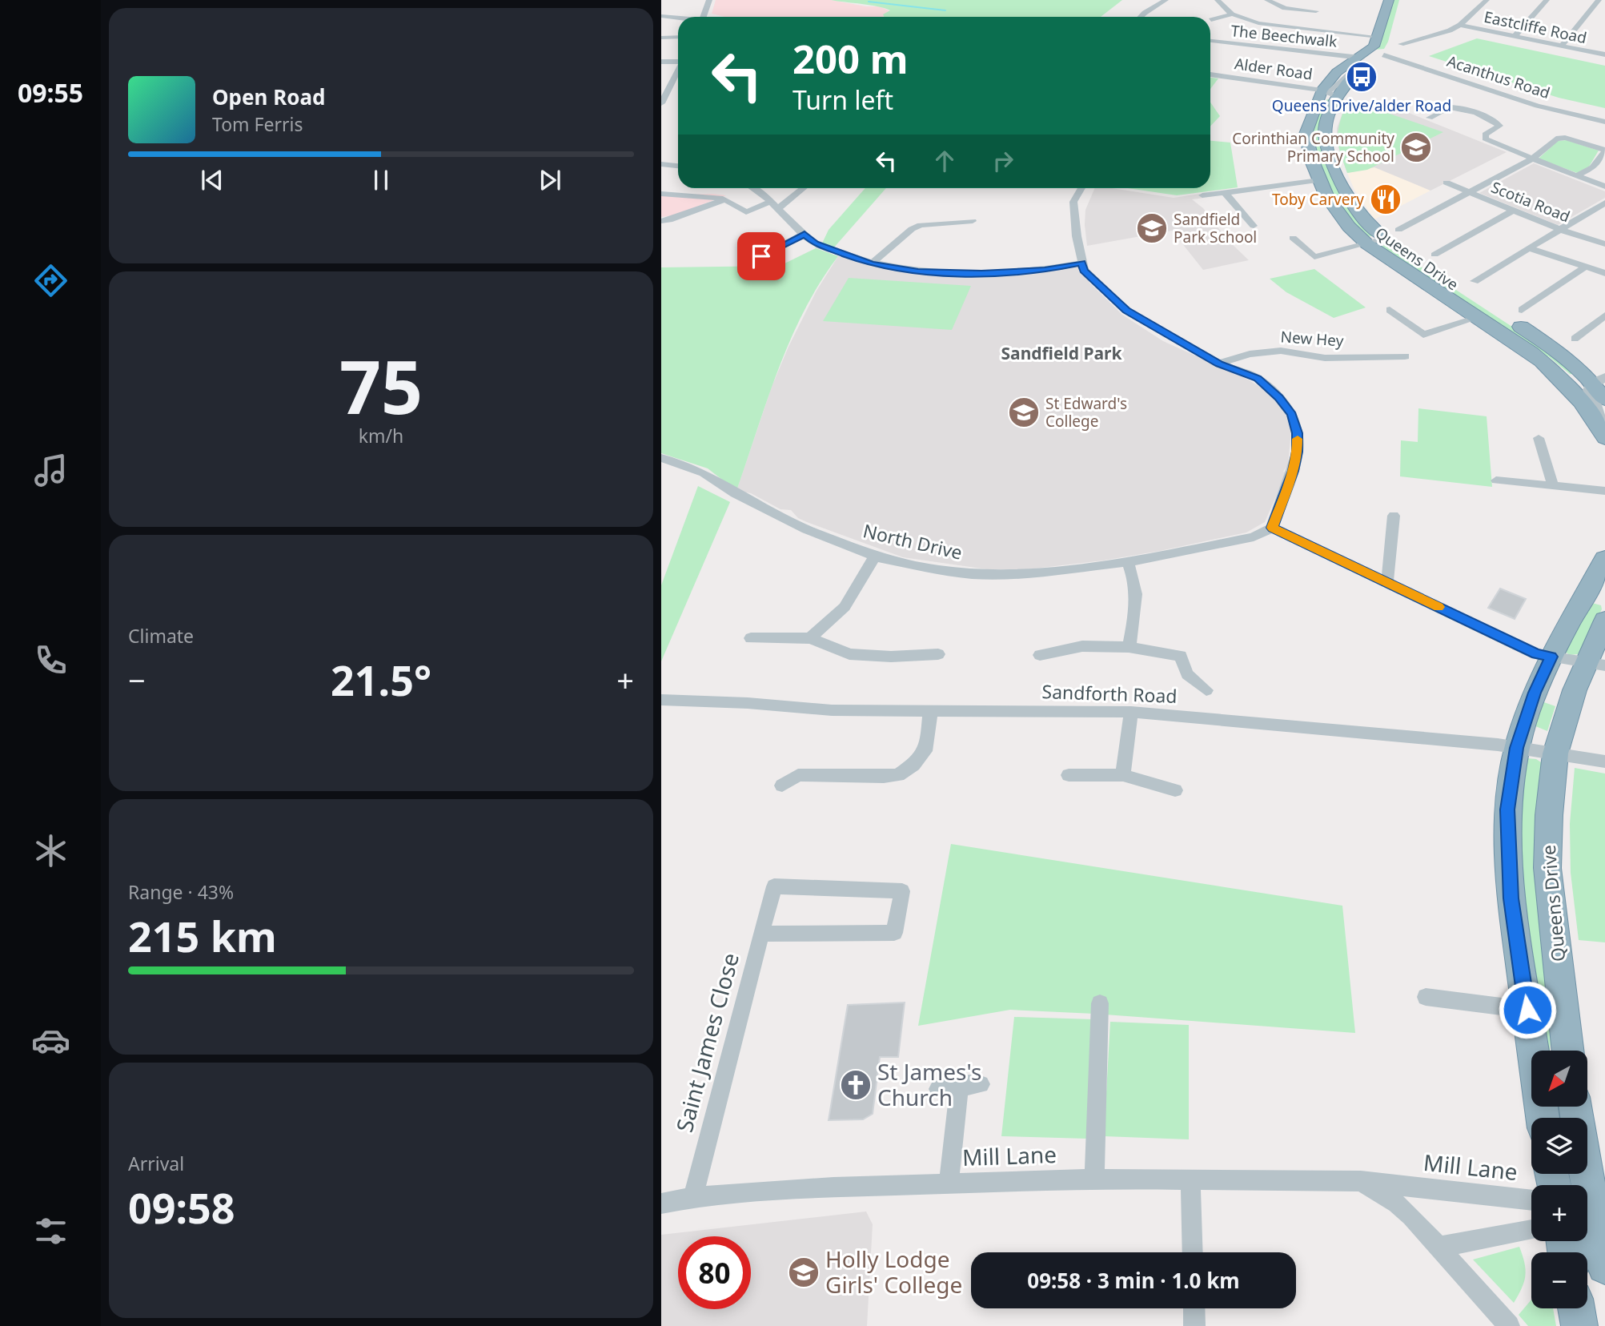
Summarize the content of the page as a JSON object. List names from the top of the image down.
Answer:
{
  "streets": {
    "highway": ["Queens Drive"],
    "street": [
      "Eastcliffe Road",
      "The Beechwalk",
      "Alder Road",
      "Acanthus Road",
      "Scotia Road",
      "New Hey",
      "North Drive",
      "Sandforth Road",
      "Saint James Close",
      "Mill Lane"
    ]
  },
  "crossings": [
    ["The Beechwalk", "Queens Drive"],
    ["Alder Road", "Queens Drive"],
    ["Queens Drive", "Sandforth Road"],
    ["Saint James Close", "Mill Lane"]
  ],
  "districts": ["Sandfield Park"],
  "places": {
    "bus stop": ["Queens Drive/alder Road"],
    "school or university": [
      "Corinthian Community Primary School",
      "Sandfield Park School",
      "St Edward's College",
      "Holly Lodge Girls' College"
    ],
    "restaurant": ["Toby Carvery"],
    "church": ["St James's Church"]
  },
  "north": "bottom left",
  "page": {
    "tabs": "09:55",
    "turn": ["200 m", "Turn left"],
    "song": ["Open Road", "Tom Ferris"],
    "tile": [
      ["75", "km/h"],
      "Climate",
      ["Range · 43%", "215 km"],
      ["Arrival", "09:58"]
    ],
    "heat": ["−", "21.5°", "+"],
    "map_buttons": ["+", "−"],
    "limit": "80",
    "trip": "09:58 · 3 min · 1.0 km"
  }
}
